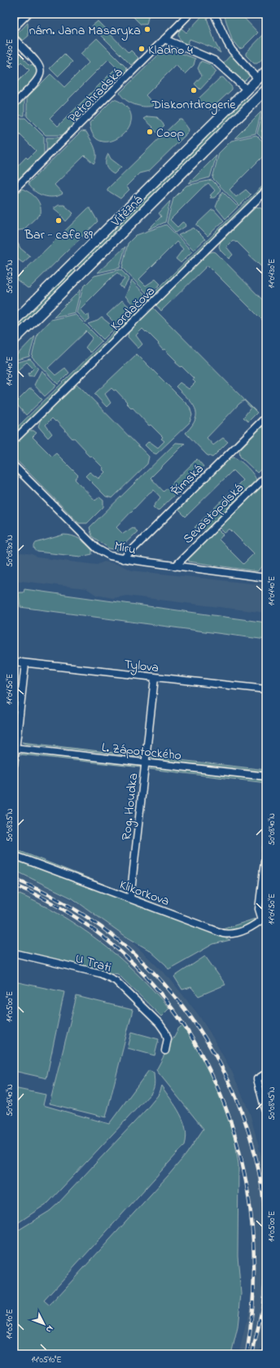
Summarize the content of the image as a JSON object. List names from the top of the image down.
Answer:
{
  "streets": {
    "main road": ["Vítězná"],
    "street": [
      "Petrohradská",
      "Kordačova",
      "Římská",
      "Sevastopolská",
      "Míru",
      "Tylova",
      "L. Zápotockého",
      "Rog. Houdka",
      "Klikorkova",
      "U Trati"
    ]
  },
  "crossings": [
    ["Římská", "Míru"],
    ["Sevastopolská", "Míru"],
    ["Tylova", "Rog. Houdka"],
    ["L. Zápotockého", "Rog. Houdka"],
    ["Rog. Houdka", "Klikorkova"]
  ],
  "places": [
    "nám. Jana Masaryka",
    "Kladno 4",
    "Diskontdrogerie",
    "Coop",
    "Bar - cafe 89"
  ],
  "north": "bottom right",
  "coordinates": [
    "14°04'30\"E",
    "50°08'25\"N",
    "14°04'40\"E",
    "50°08'30\"N",
    "14°04'50\"E",
    "50°08'35\"N",
    "50°08'40\"N",
    "14°05'00\"E",
    "50°08'45\"N",
    "14°05'10\"E"
  ]
}
